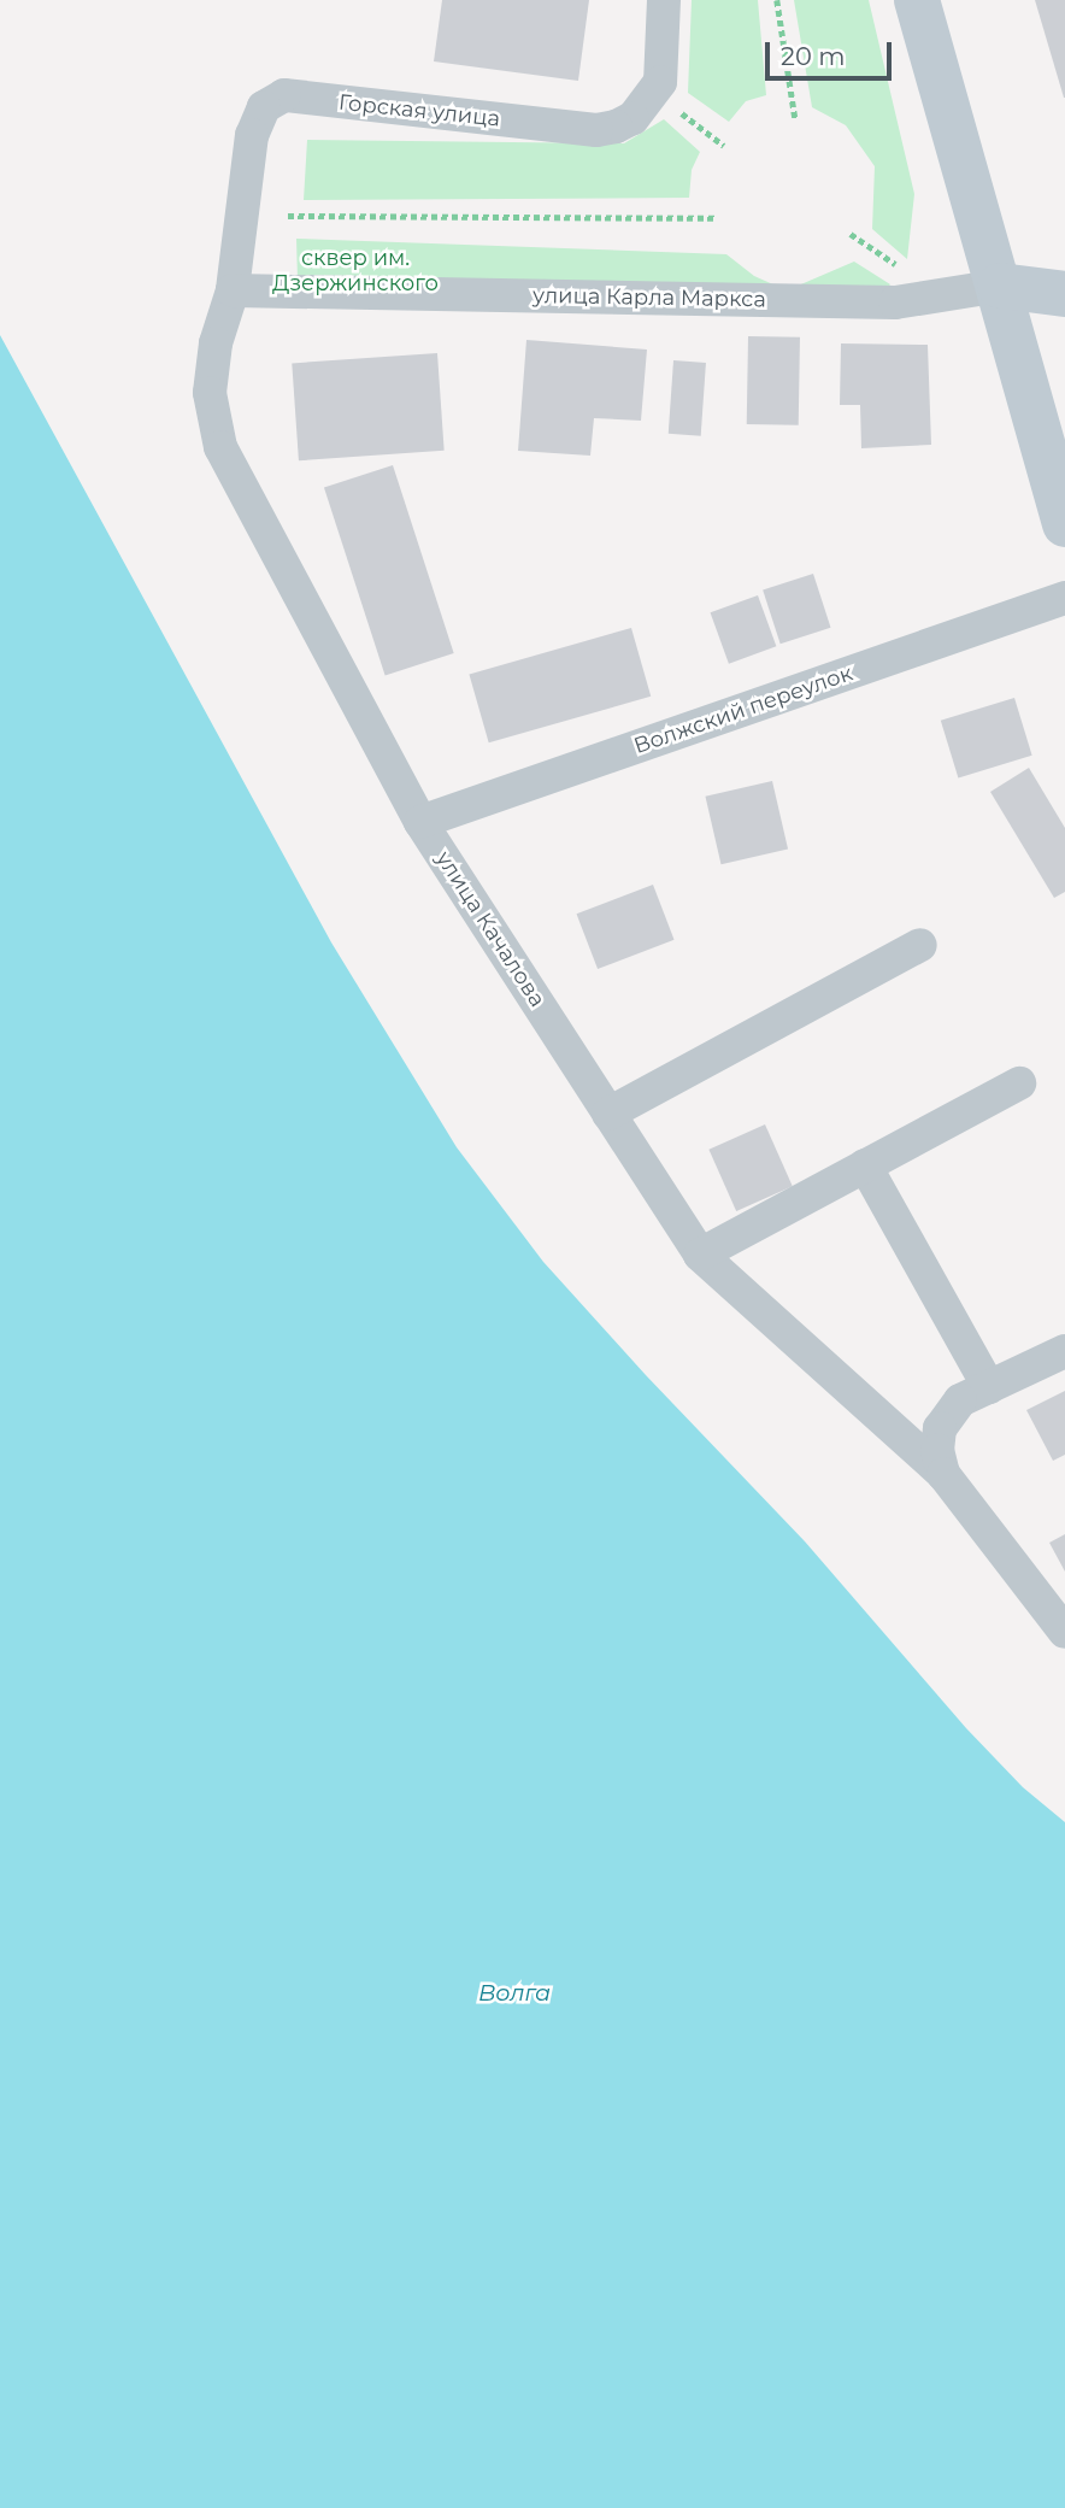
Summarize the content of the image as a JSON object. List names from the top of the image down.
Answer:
{
  "streets": {
    "main road": ["улица Карла Маркса"],
    "street": ["Горская улица", "Волжский переулок", "улица Качалова"]
  },
  "crossings": [
    ["Горская улица", "улица Карла Маркса"],
    ["Горская улица", "улица Качалова"],
    ["улица Карла Маркса", "улица Качалова"],
    ["Волжский переулок", "улица Качалова"]
  ],
  "water": ["Волга"],
  "parks": ["сквер им. Дзержинского"],
  "scale_bar": "20 m"
}
